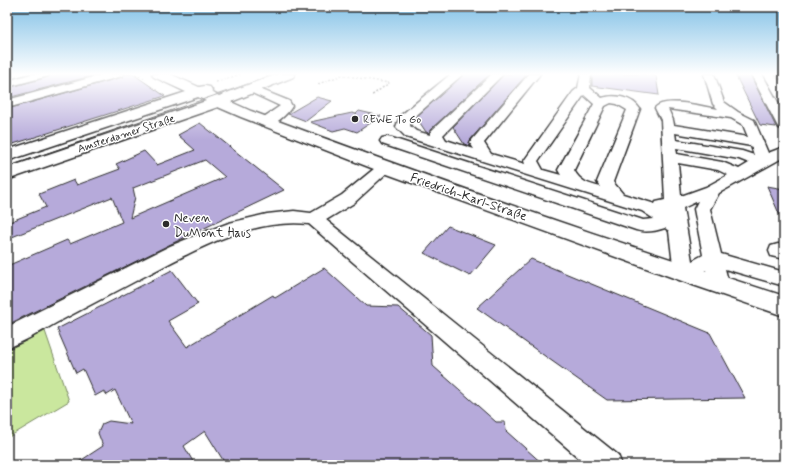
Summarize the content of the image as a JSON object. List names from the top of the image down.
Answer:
{
  "streets": {
    "main road": ["Amsterdamer Straße", "Friedrich-Karl-Straße"]
  },
  "crossings": [
    ["Amsterdamer Straße", "Friedrich-Karl-Straße"]
  ],
  "places": ["REWE To Go", "Neven DuMont Haus"]
}
